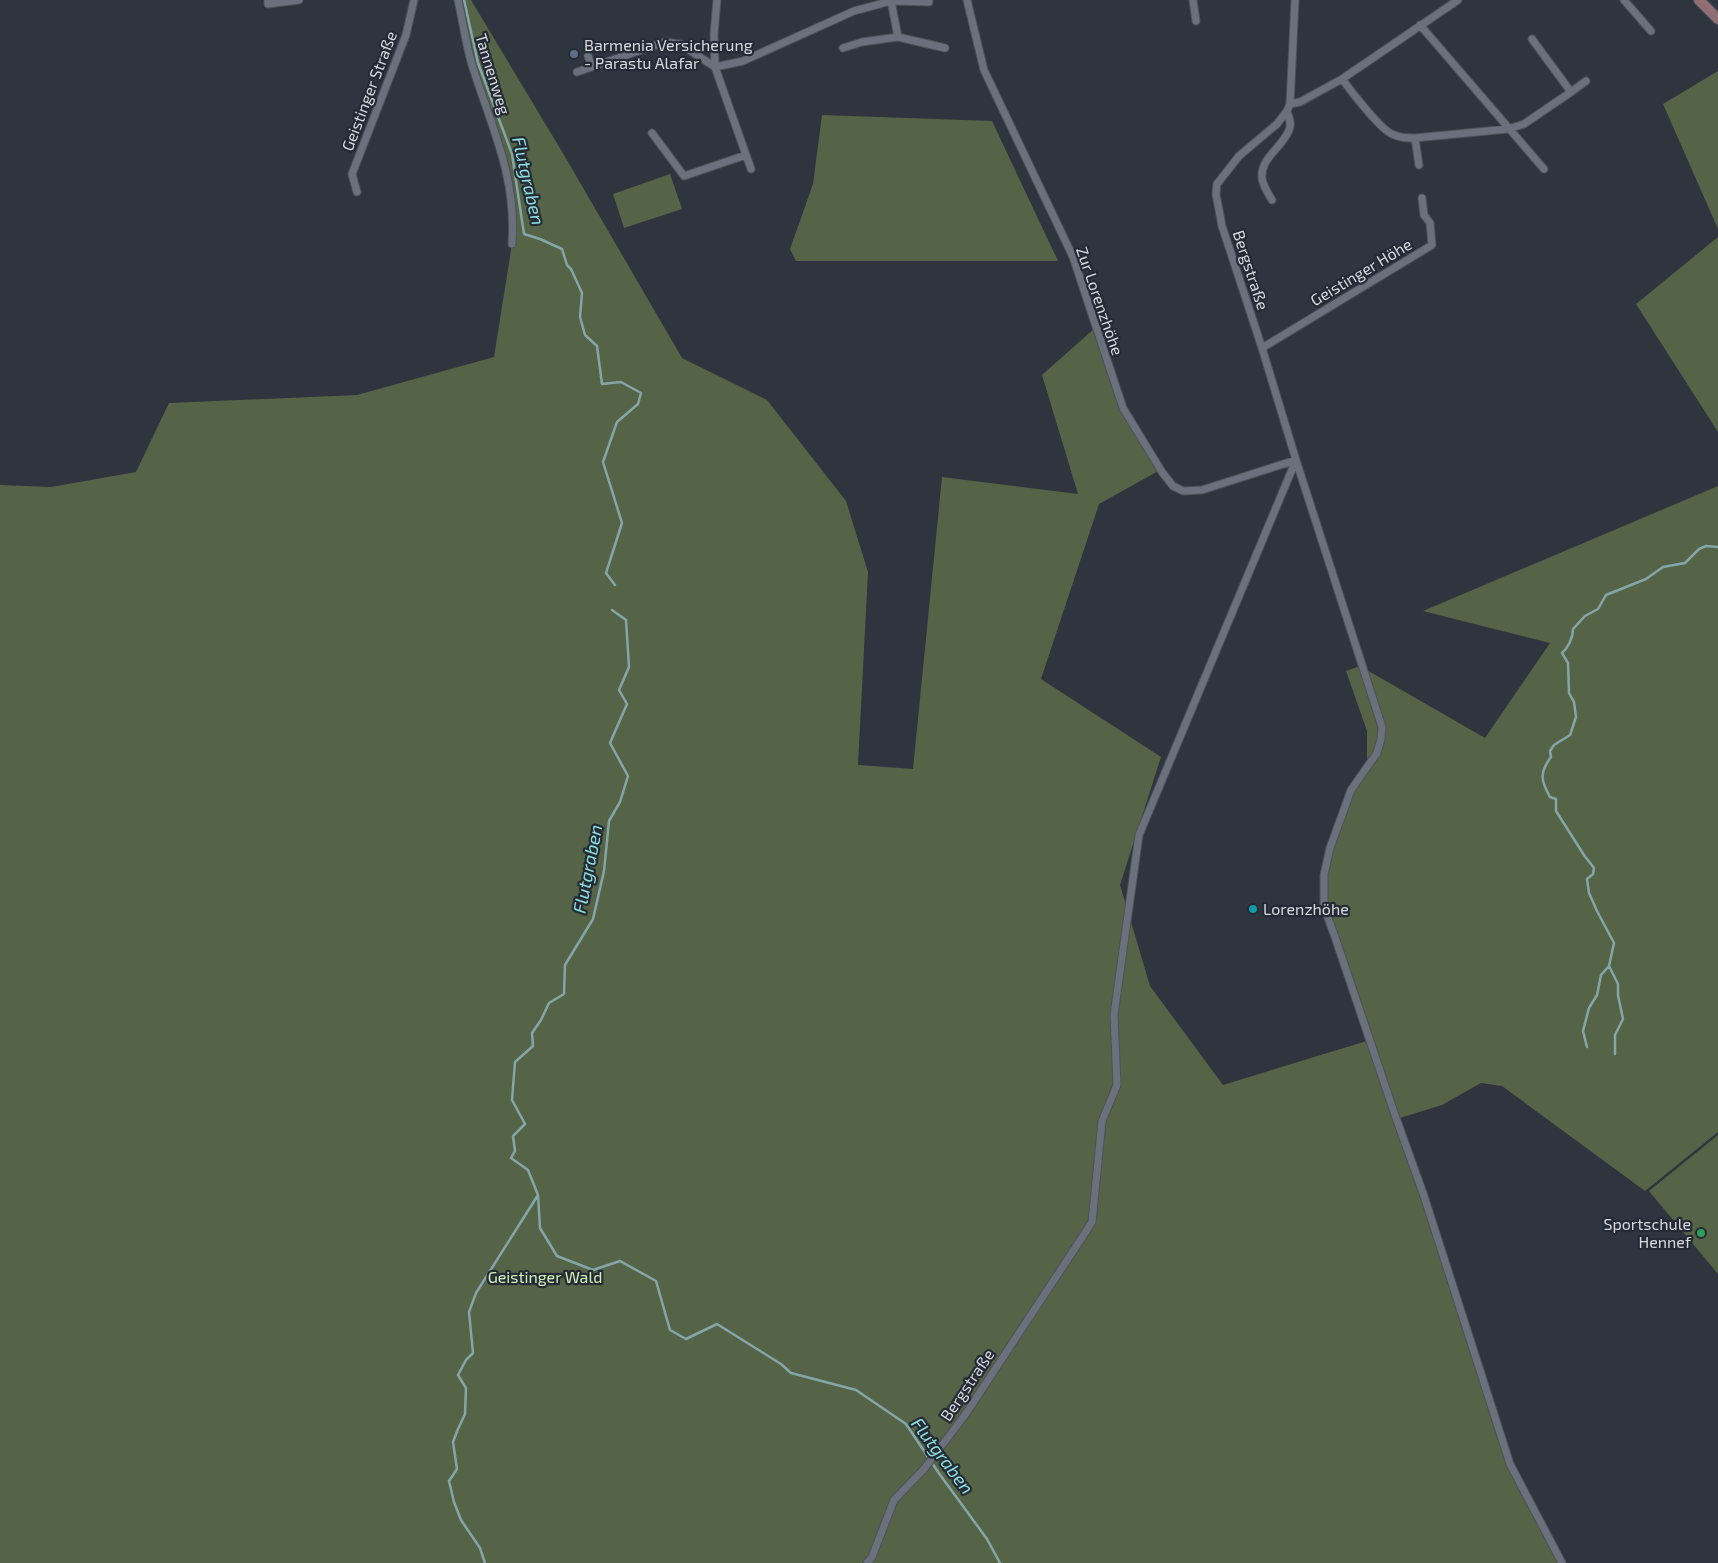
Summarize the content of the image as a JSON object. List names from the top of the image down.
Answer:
{
  "streets": {
    "street": [
      "Tannenweg",
      "Geistinger Straße",
      "Bergstraße",
      "Geistinger Höhe",
      "Zur Lorenzhöhe"
    ]
  },
  "crossings": [
    ["Bergstraße", "Geistinger Höhe"],
    ["Bergstraße", "Zur Lorenzhöhe"]
  ],
  "water": ["Flutgraben"],
  "parks": ["Geistinger Wald"],
  "places": ["Barmenia Versicherung - Parastu Alafar", "Lorenzhöhe", "Sportschule Hennef"]
}
